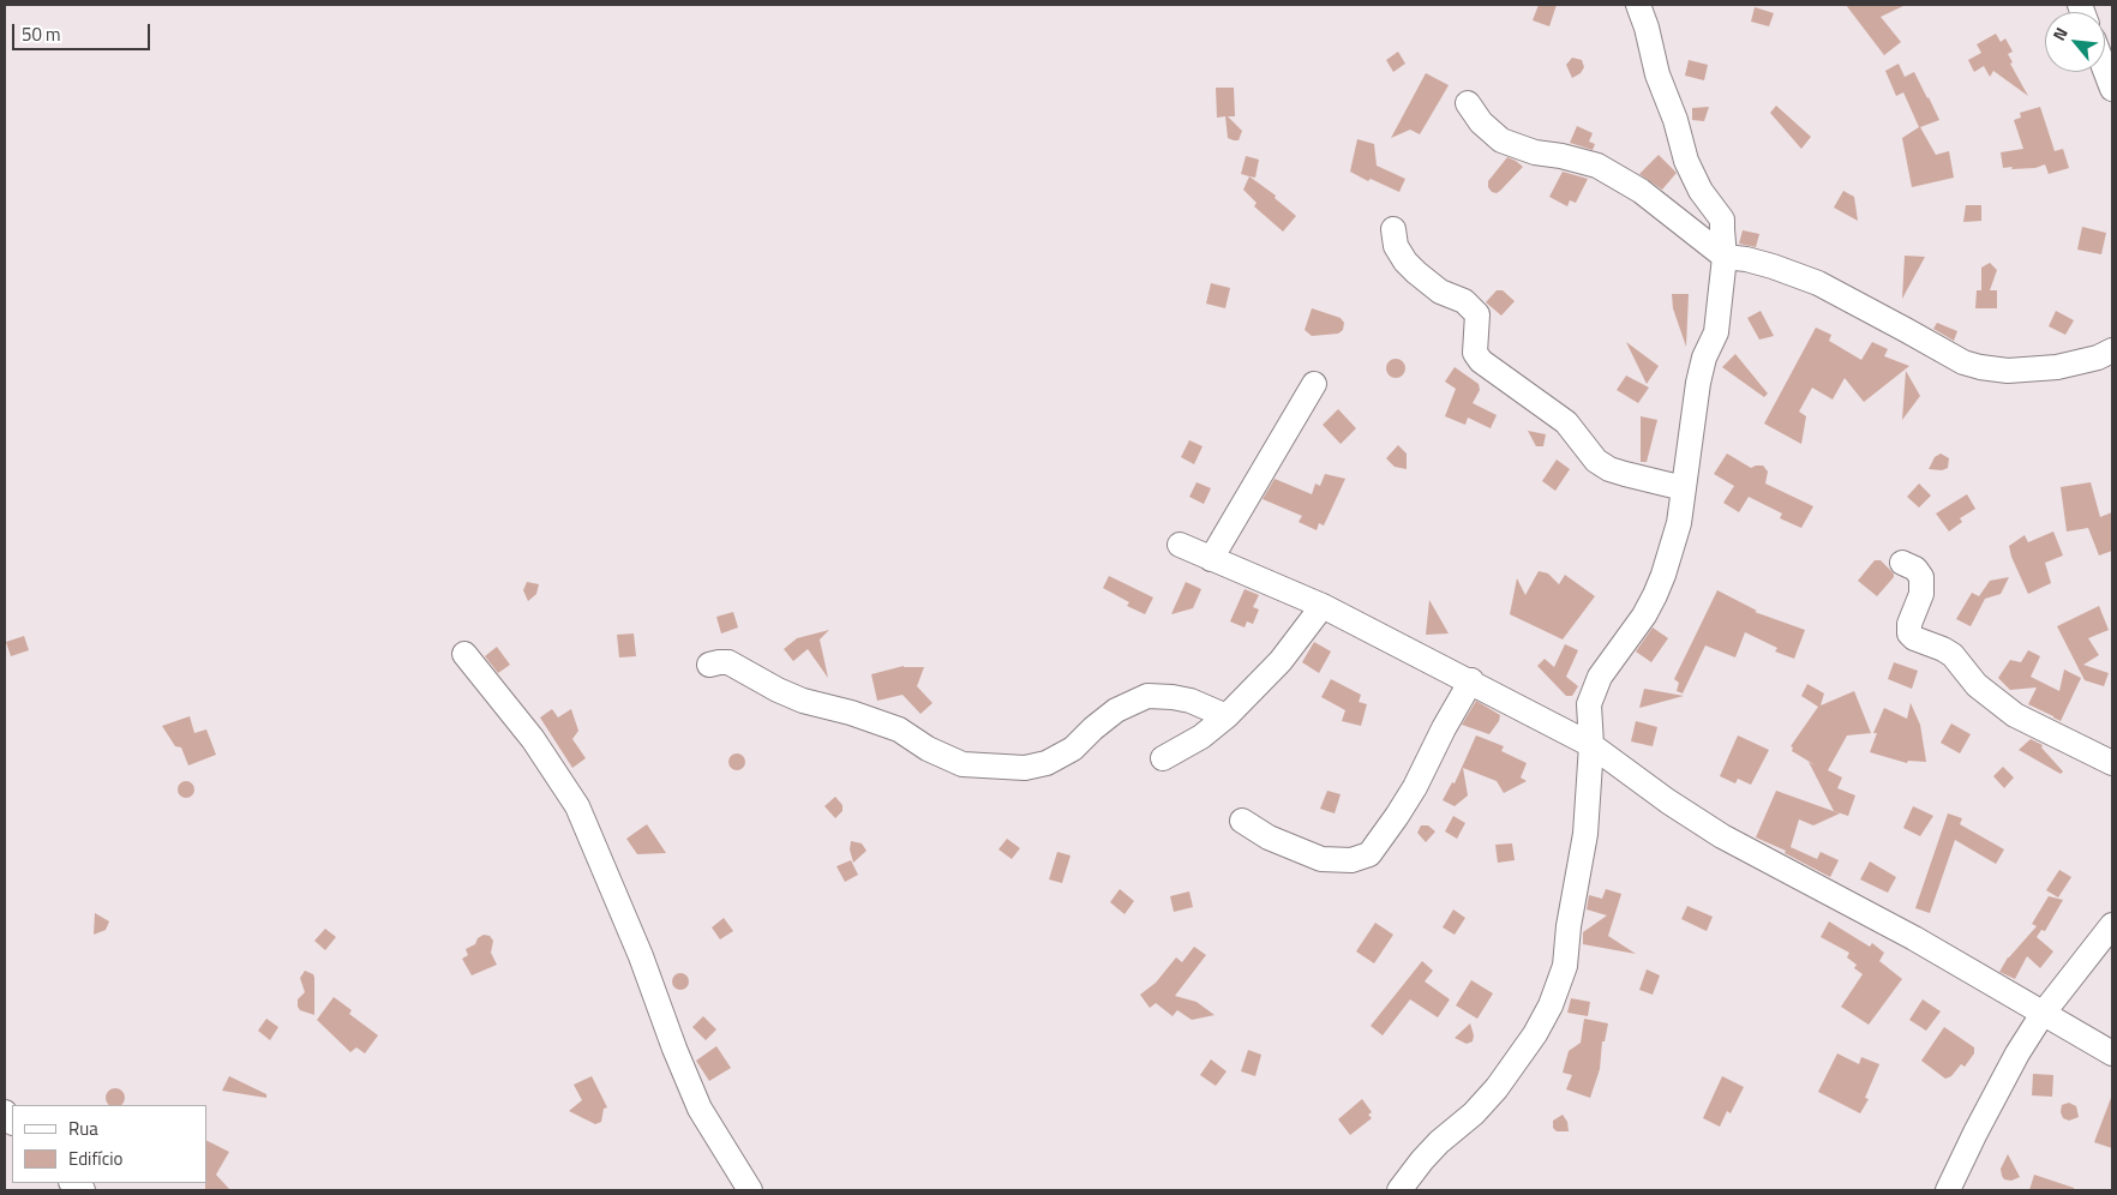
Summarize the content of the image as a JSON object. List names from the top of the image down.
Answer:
{
  "legend": ["Rua", "Edifício"],
  "scale_bar": "50 m",
  "north": "top left"
}
